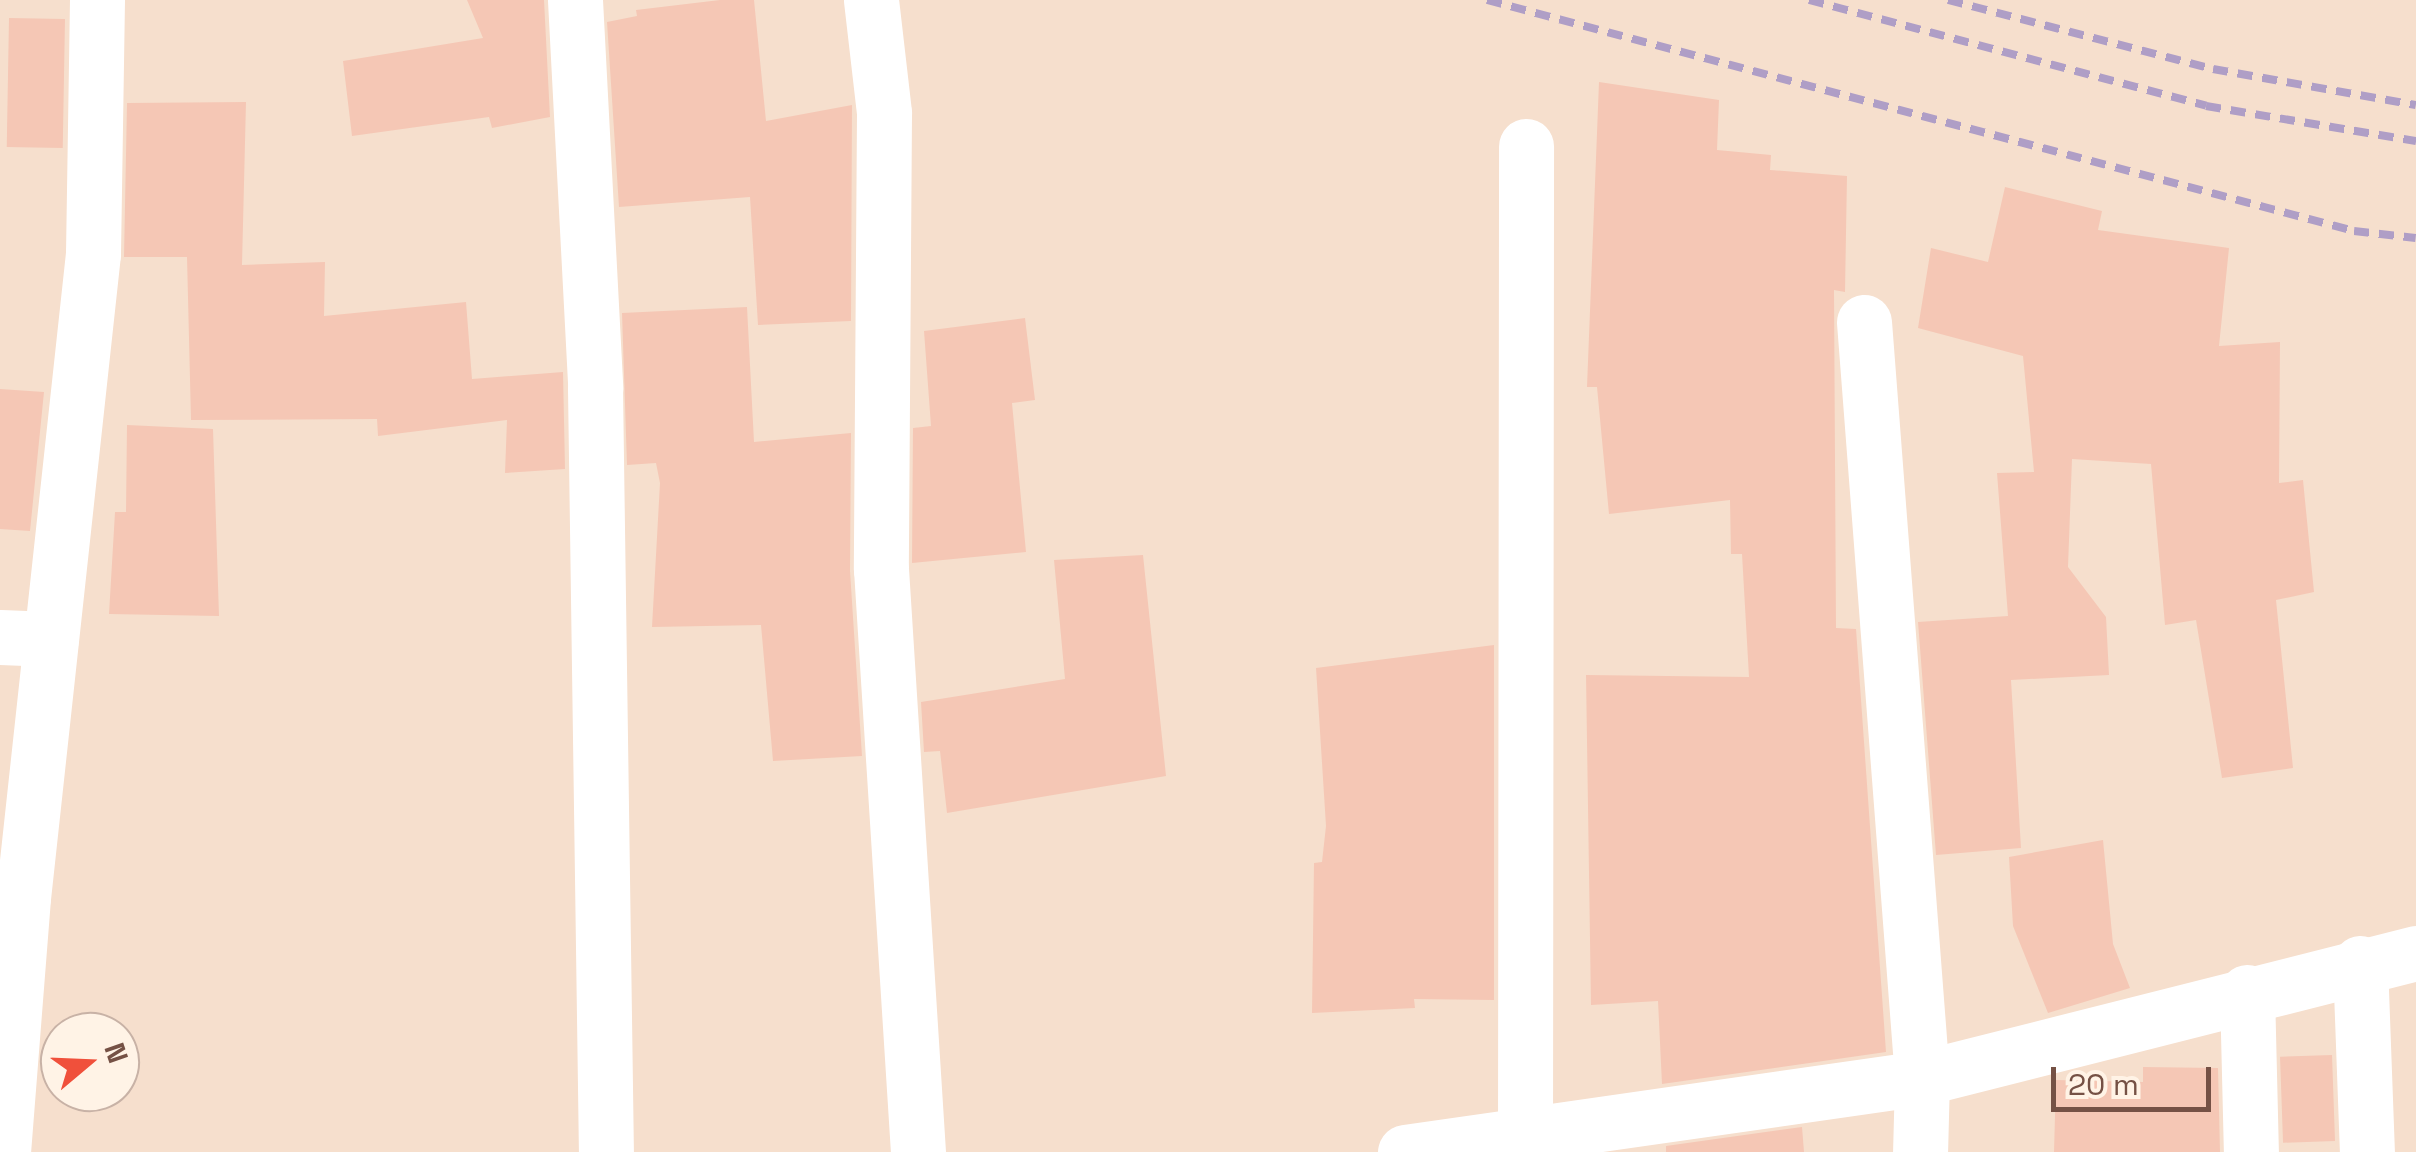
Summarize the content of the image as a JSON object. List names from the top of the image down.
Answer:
{
  "scale_bar": "20 m",
  "north": "right"
}
